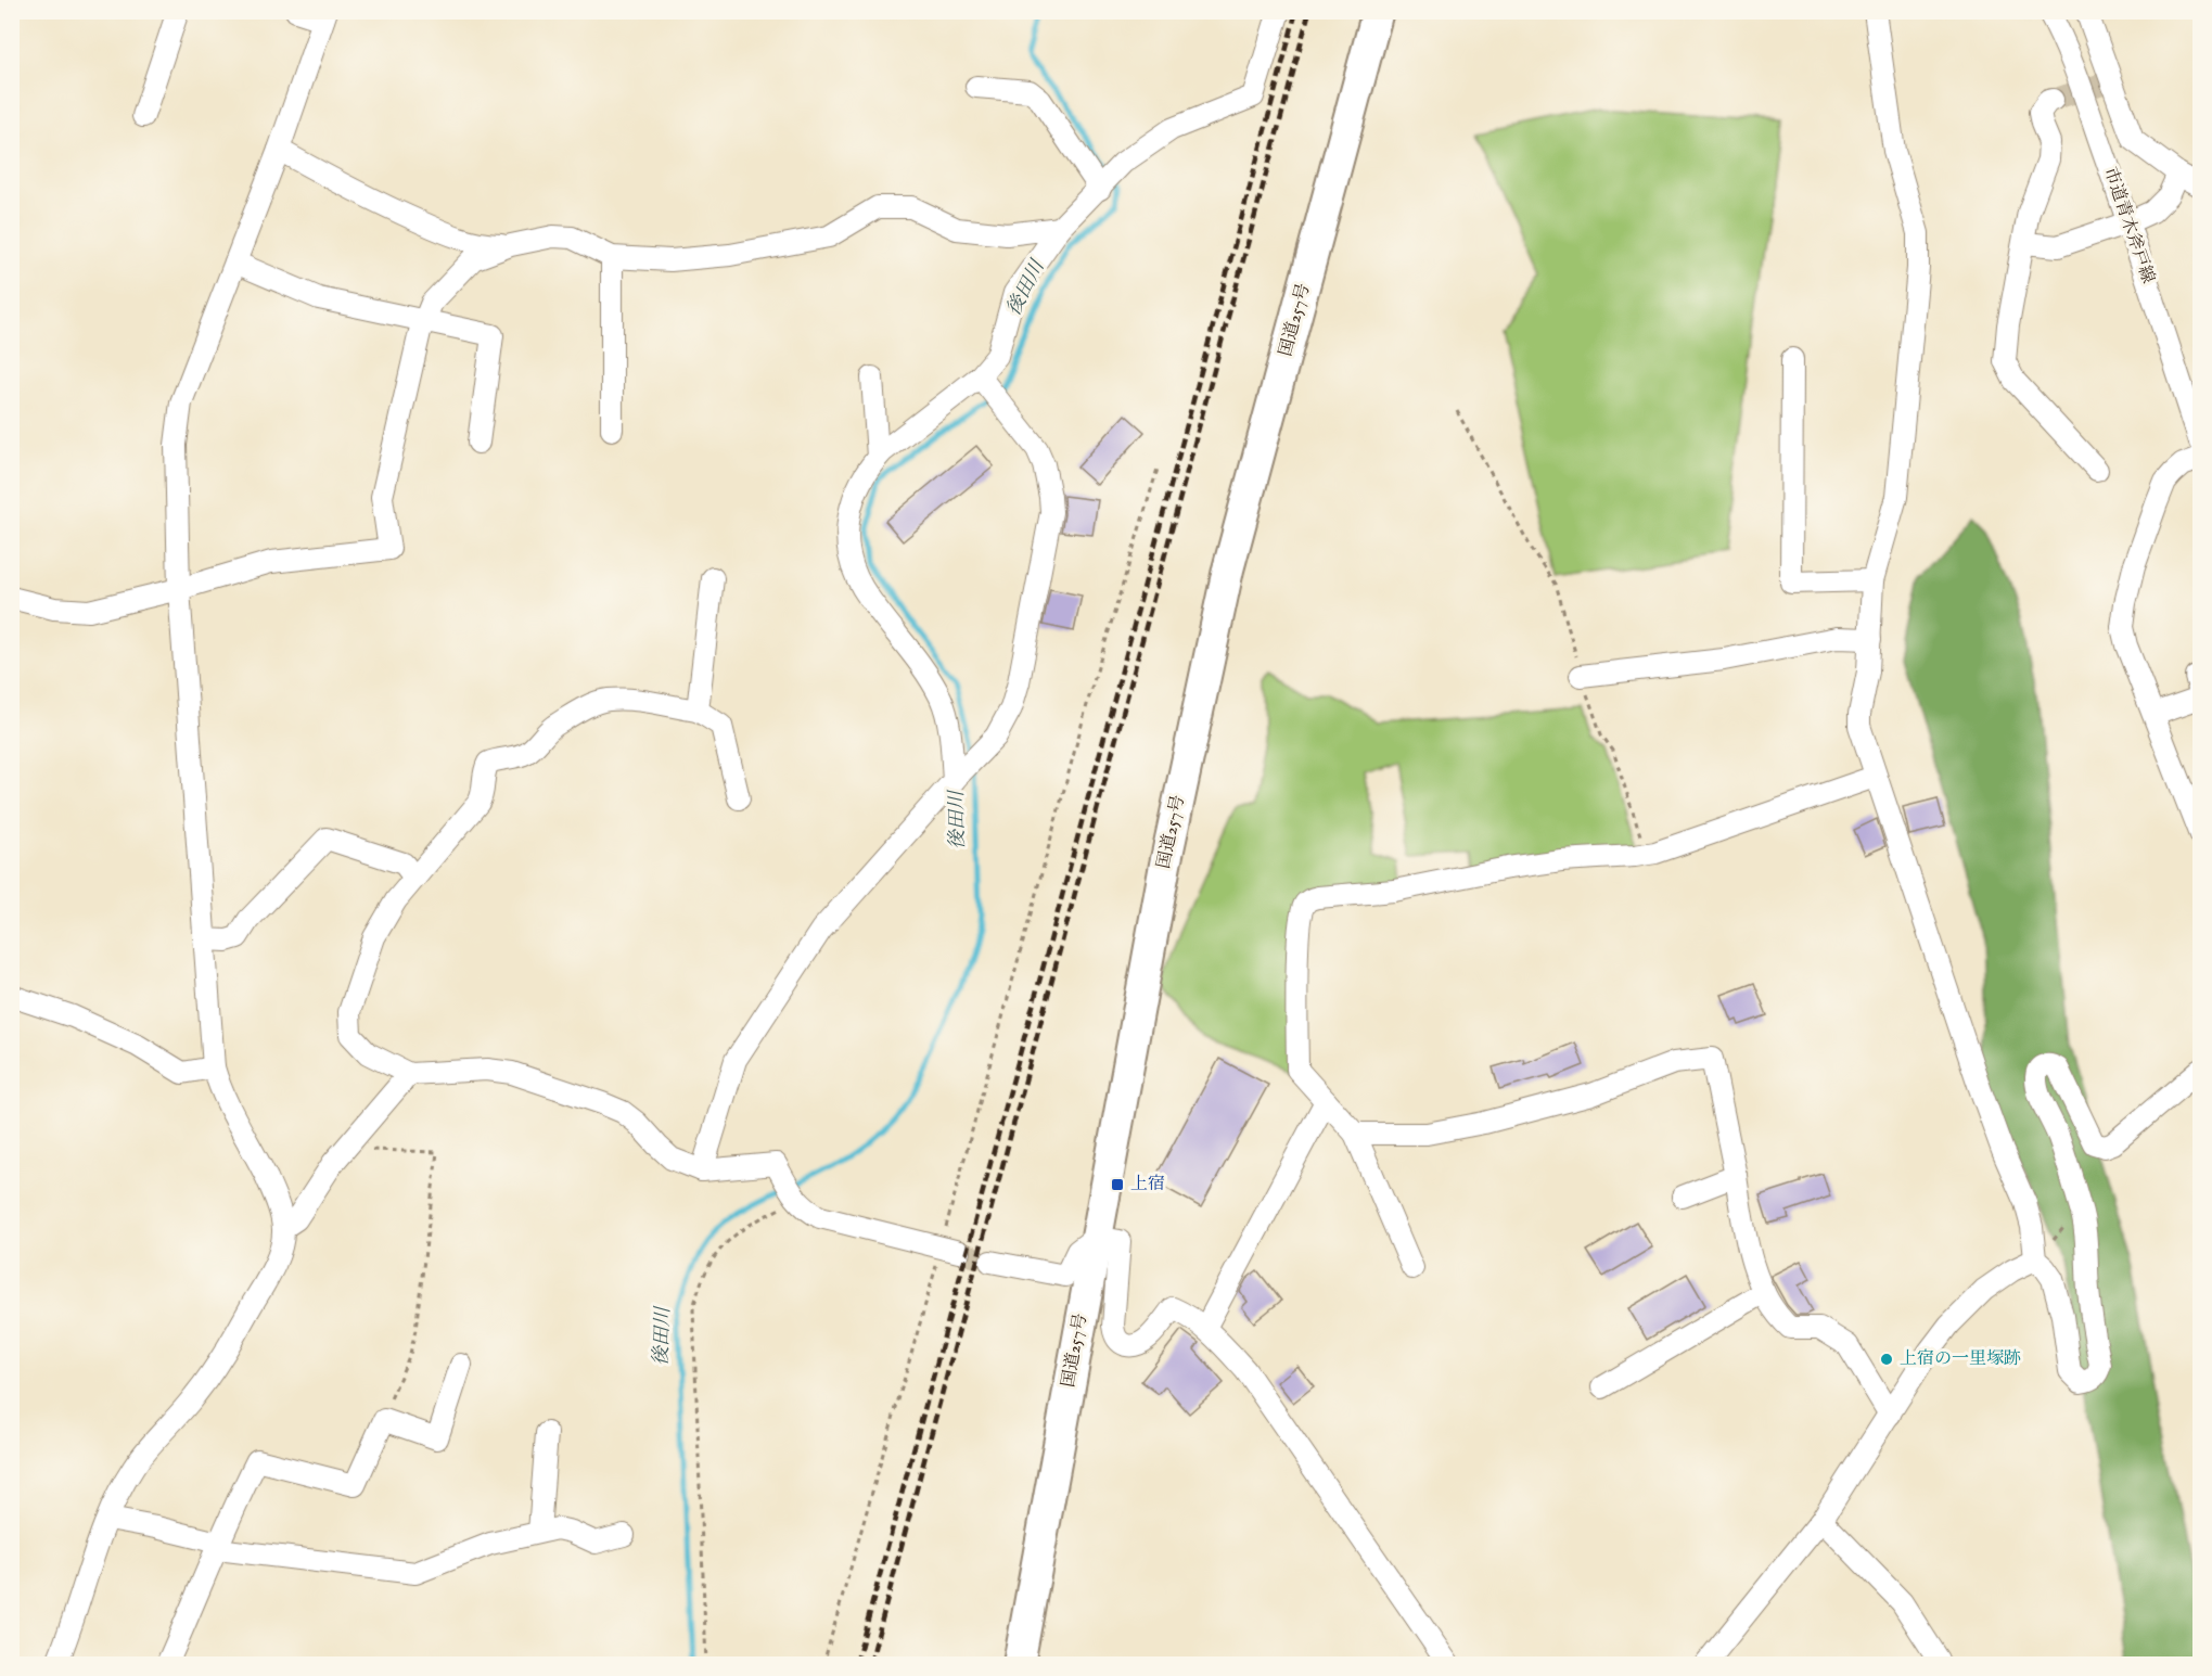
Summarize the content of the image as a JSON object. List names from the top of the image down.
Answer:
{
  "streets": {
    "highway": ["国道257号"],
    "street": ["市道青木斧戸線"]
  },
  "water": ["後田川"],
  "places": {
    "transit": ["上宿"],
    "other": ["上宿の一里塚跡"]
  }
}
